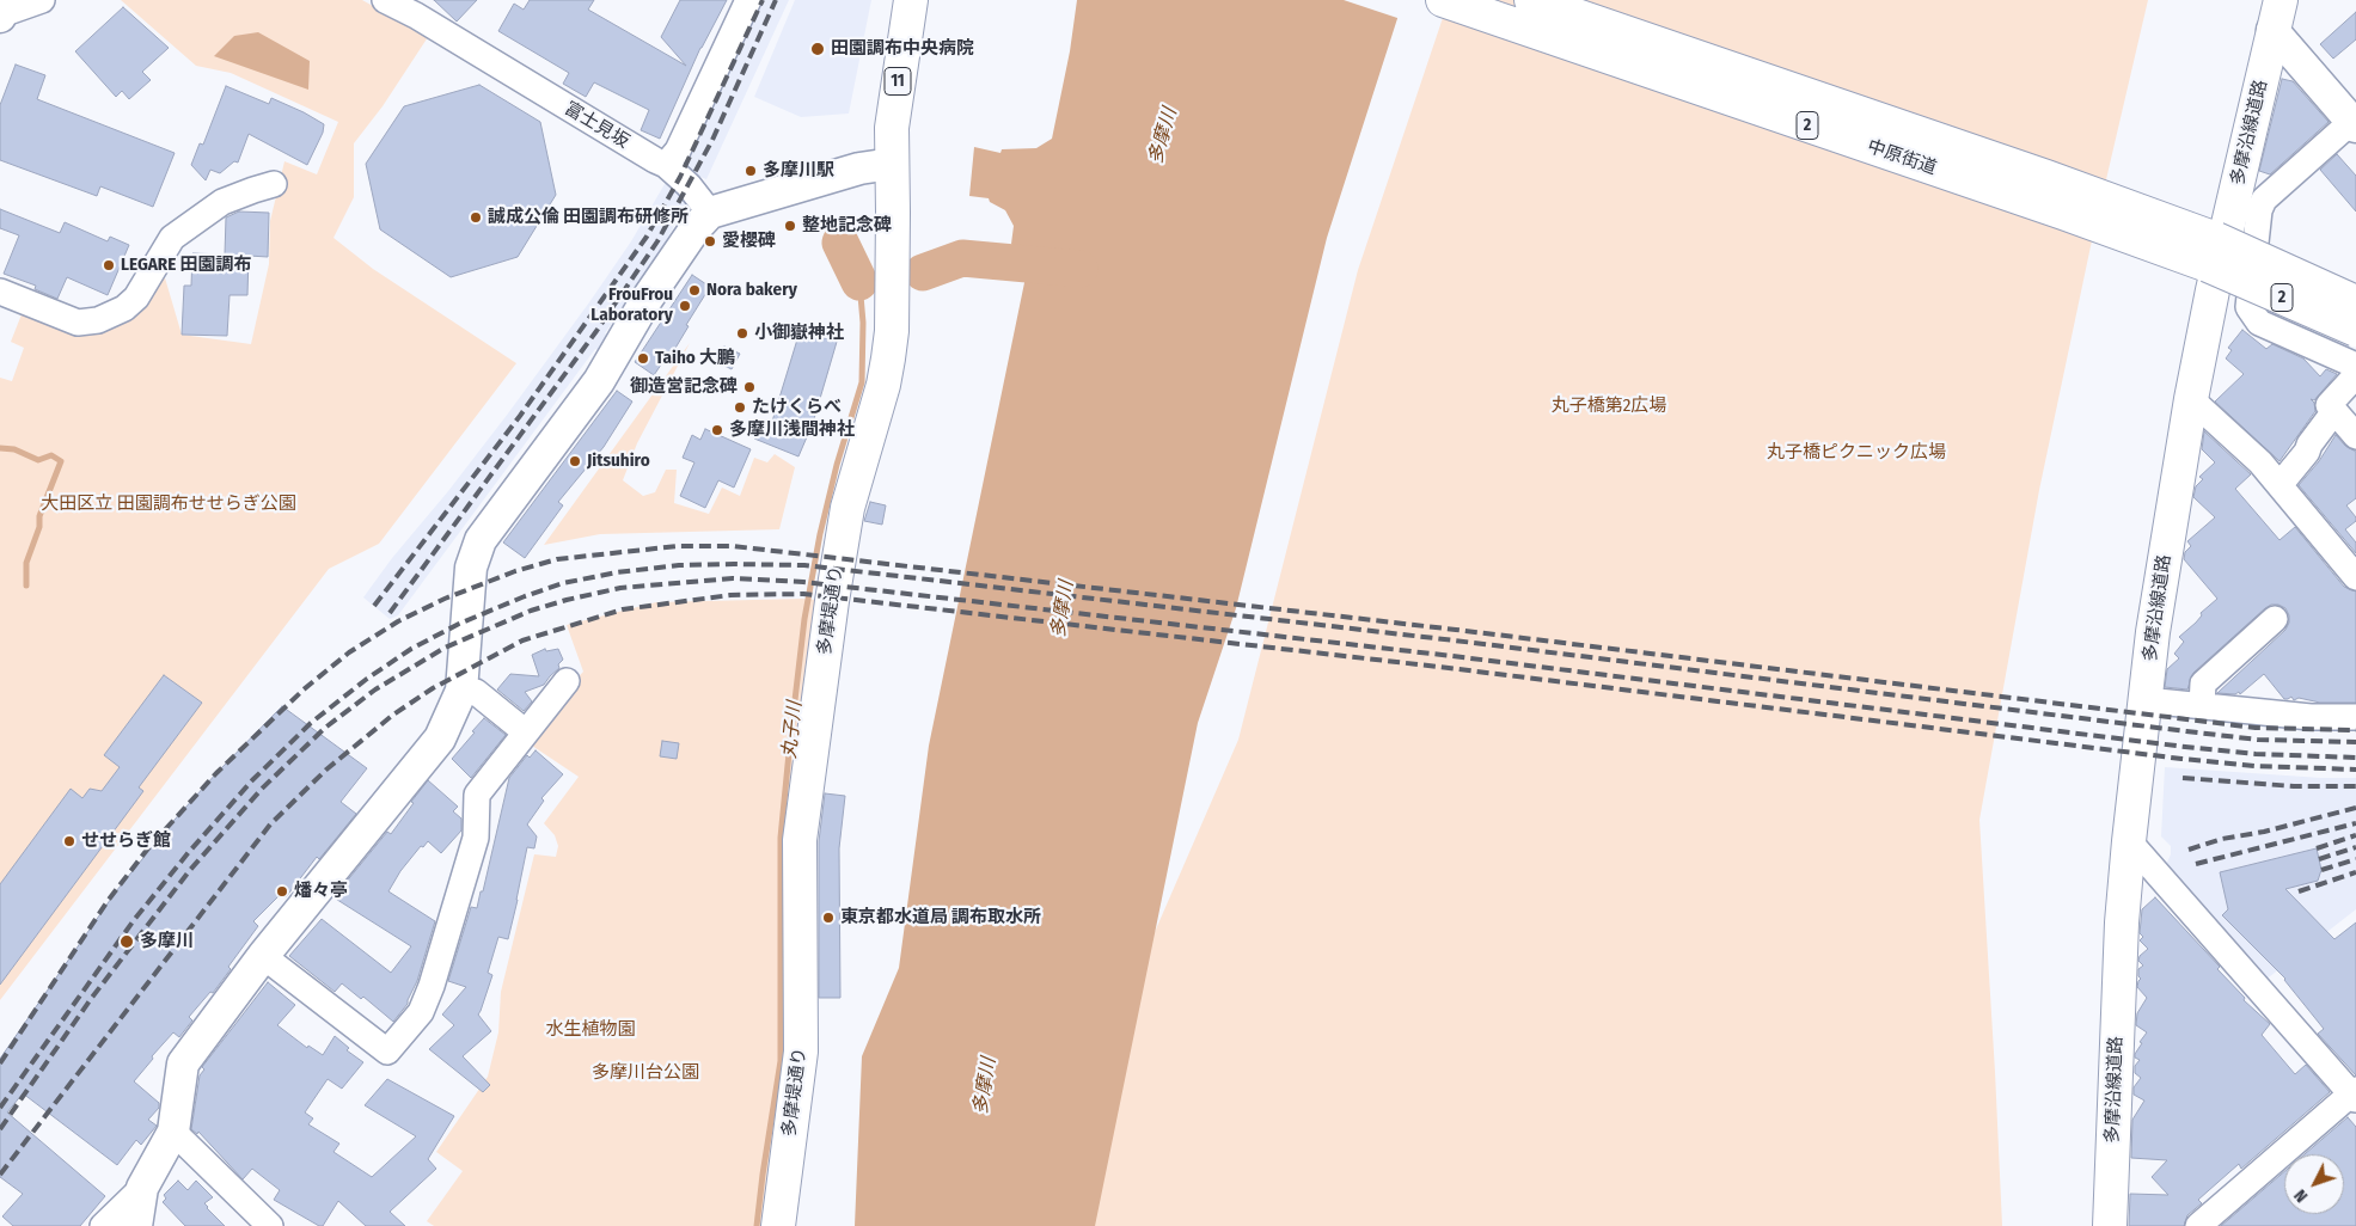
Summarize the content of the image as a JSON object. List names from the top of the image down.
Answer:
{
  "streets": {
    "main road": [
      "11",
      "2",
      "多摩沿線道路",
      "中原街道",
      "多摩堤通り"
    ],
    "street": ["富士見坂"]
  },
  "crossings": [
    ["多摩沿線道路", "中原街道"]
  ],
  "water": ["多摩川", "丸子川"],
  "parks": [
    "丸子橋第2広場",
    "丸子橋ピクニック広場",
    "大田区立 田園調布せせらぎ公園",
    "水生植物園",
    "多摩川台公園"
  ],
  "places": [
    "田園調布中央病院",
    "多摩川駅",
    "誠成公倫 田園調布研修所",
    "整地記念碑",
    "愛櫻碑",
    "LEGARE 田園調布",
    "Nora bakery",
    "FrouFrou Laboratory",
    "小御嶽神社",
    "Taiho 大鵬",
    "御造営記念碑",
    "たけくらべ",
    "多摩川浅間神社",
    "Jitsuhiro",
    "せせらぎ館",
    "燔々亭",
    "東京都水道局 調布取水所",
    "多摩川"
  ],
  "north": "bottom left"
}
